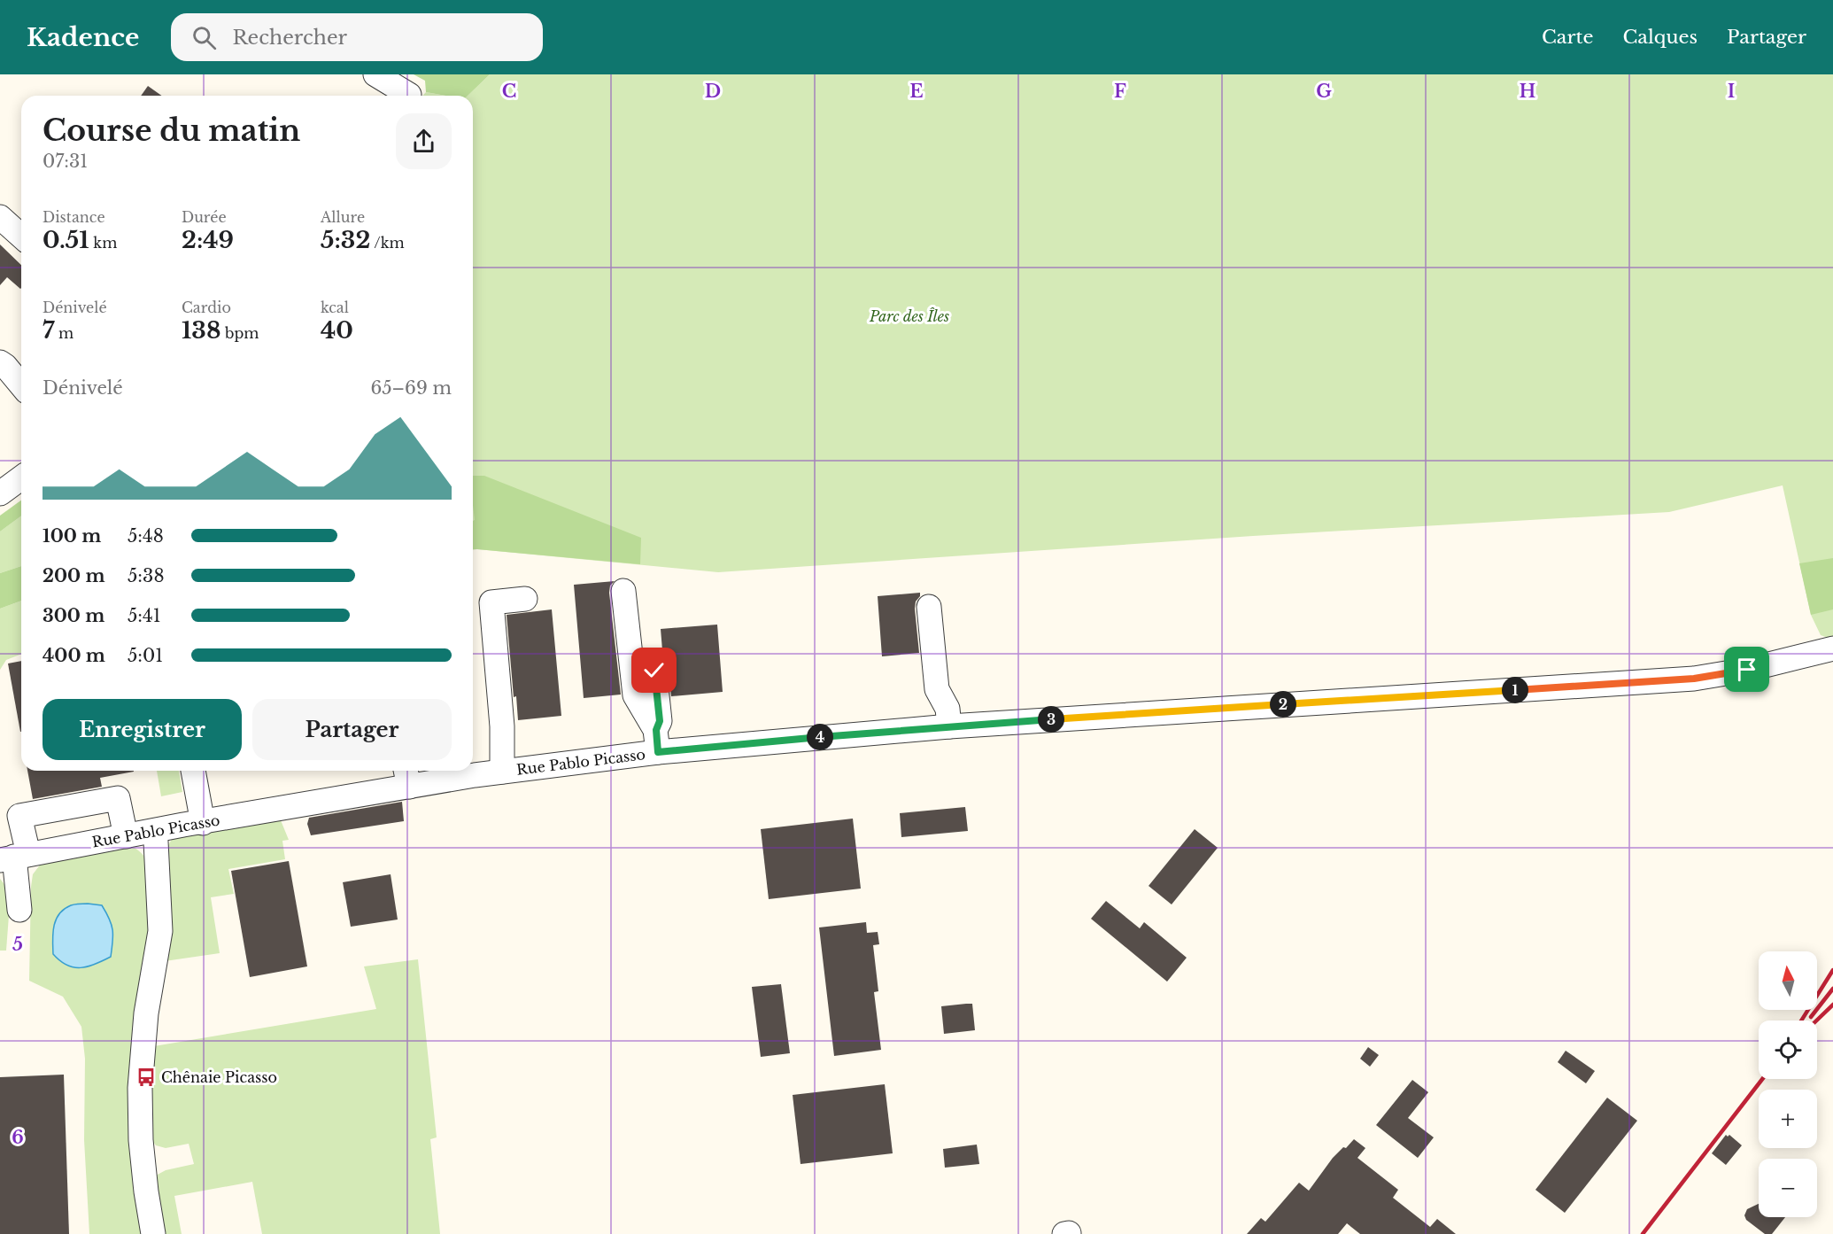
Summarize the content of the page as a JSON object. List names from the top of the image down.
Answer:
{
  "streets": {
    "street": ["Rue Pablo Picasso"]
  },
  "parks": ["Parc des Îles"],
  "places": {
    "bus stop": ["Chênaie Picasso"]
  },
  "north": "top",
  "page": {
    "header": "Kadence",
    "search": "Rechercher",
    "nav": ["Carte", "Calques", "Partager"],
    "heading": ["Course du matin", "07:31"],
    "stats": [
      ["Distance", "0.51 km"],
      ["Durée", "2:49"],
      ["Allure", "5:32 /km"],
      ["Dénivelé", "7 m"],
      ["Cardio", "138 bpm"],
      ["kcal", "40"]
    ],
    "chart": ["Dénivelé", "65–69 m"],
    "list": [
      {
        "name": "100 m",
        "note": "5:48"
      },
      {
        "name": "200 m",
        "note": "5:38"
      },
      {
        "name": "300 m",
        "note": "5:41"
      },
      {
        "name": "400 m",
        "note": "5:01"
      }
    ],
    "pins": [
      "1",
      "2",
      "3",
      "4"
    ],
    "buttons": ["Enregistrer", "Partager"],
    "map_buttons": ["+", "−"]
  },
  "grid": {
    "columns": [
      "C",
      "D",
      "E",
      "F",
      "G",
      "H",
      "I"
    ],
    "rows": ["5", "6"]
  }
}
